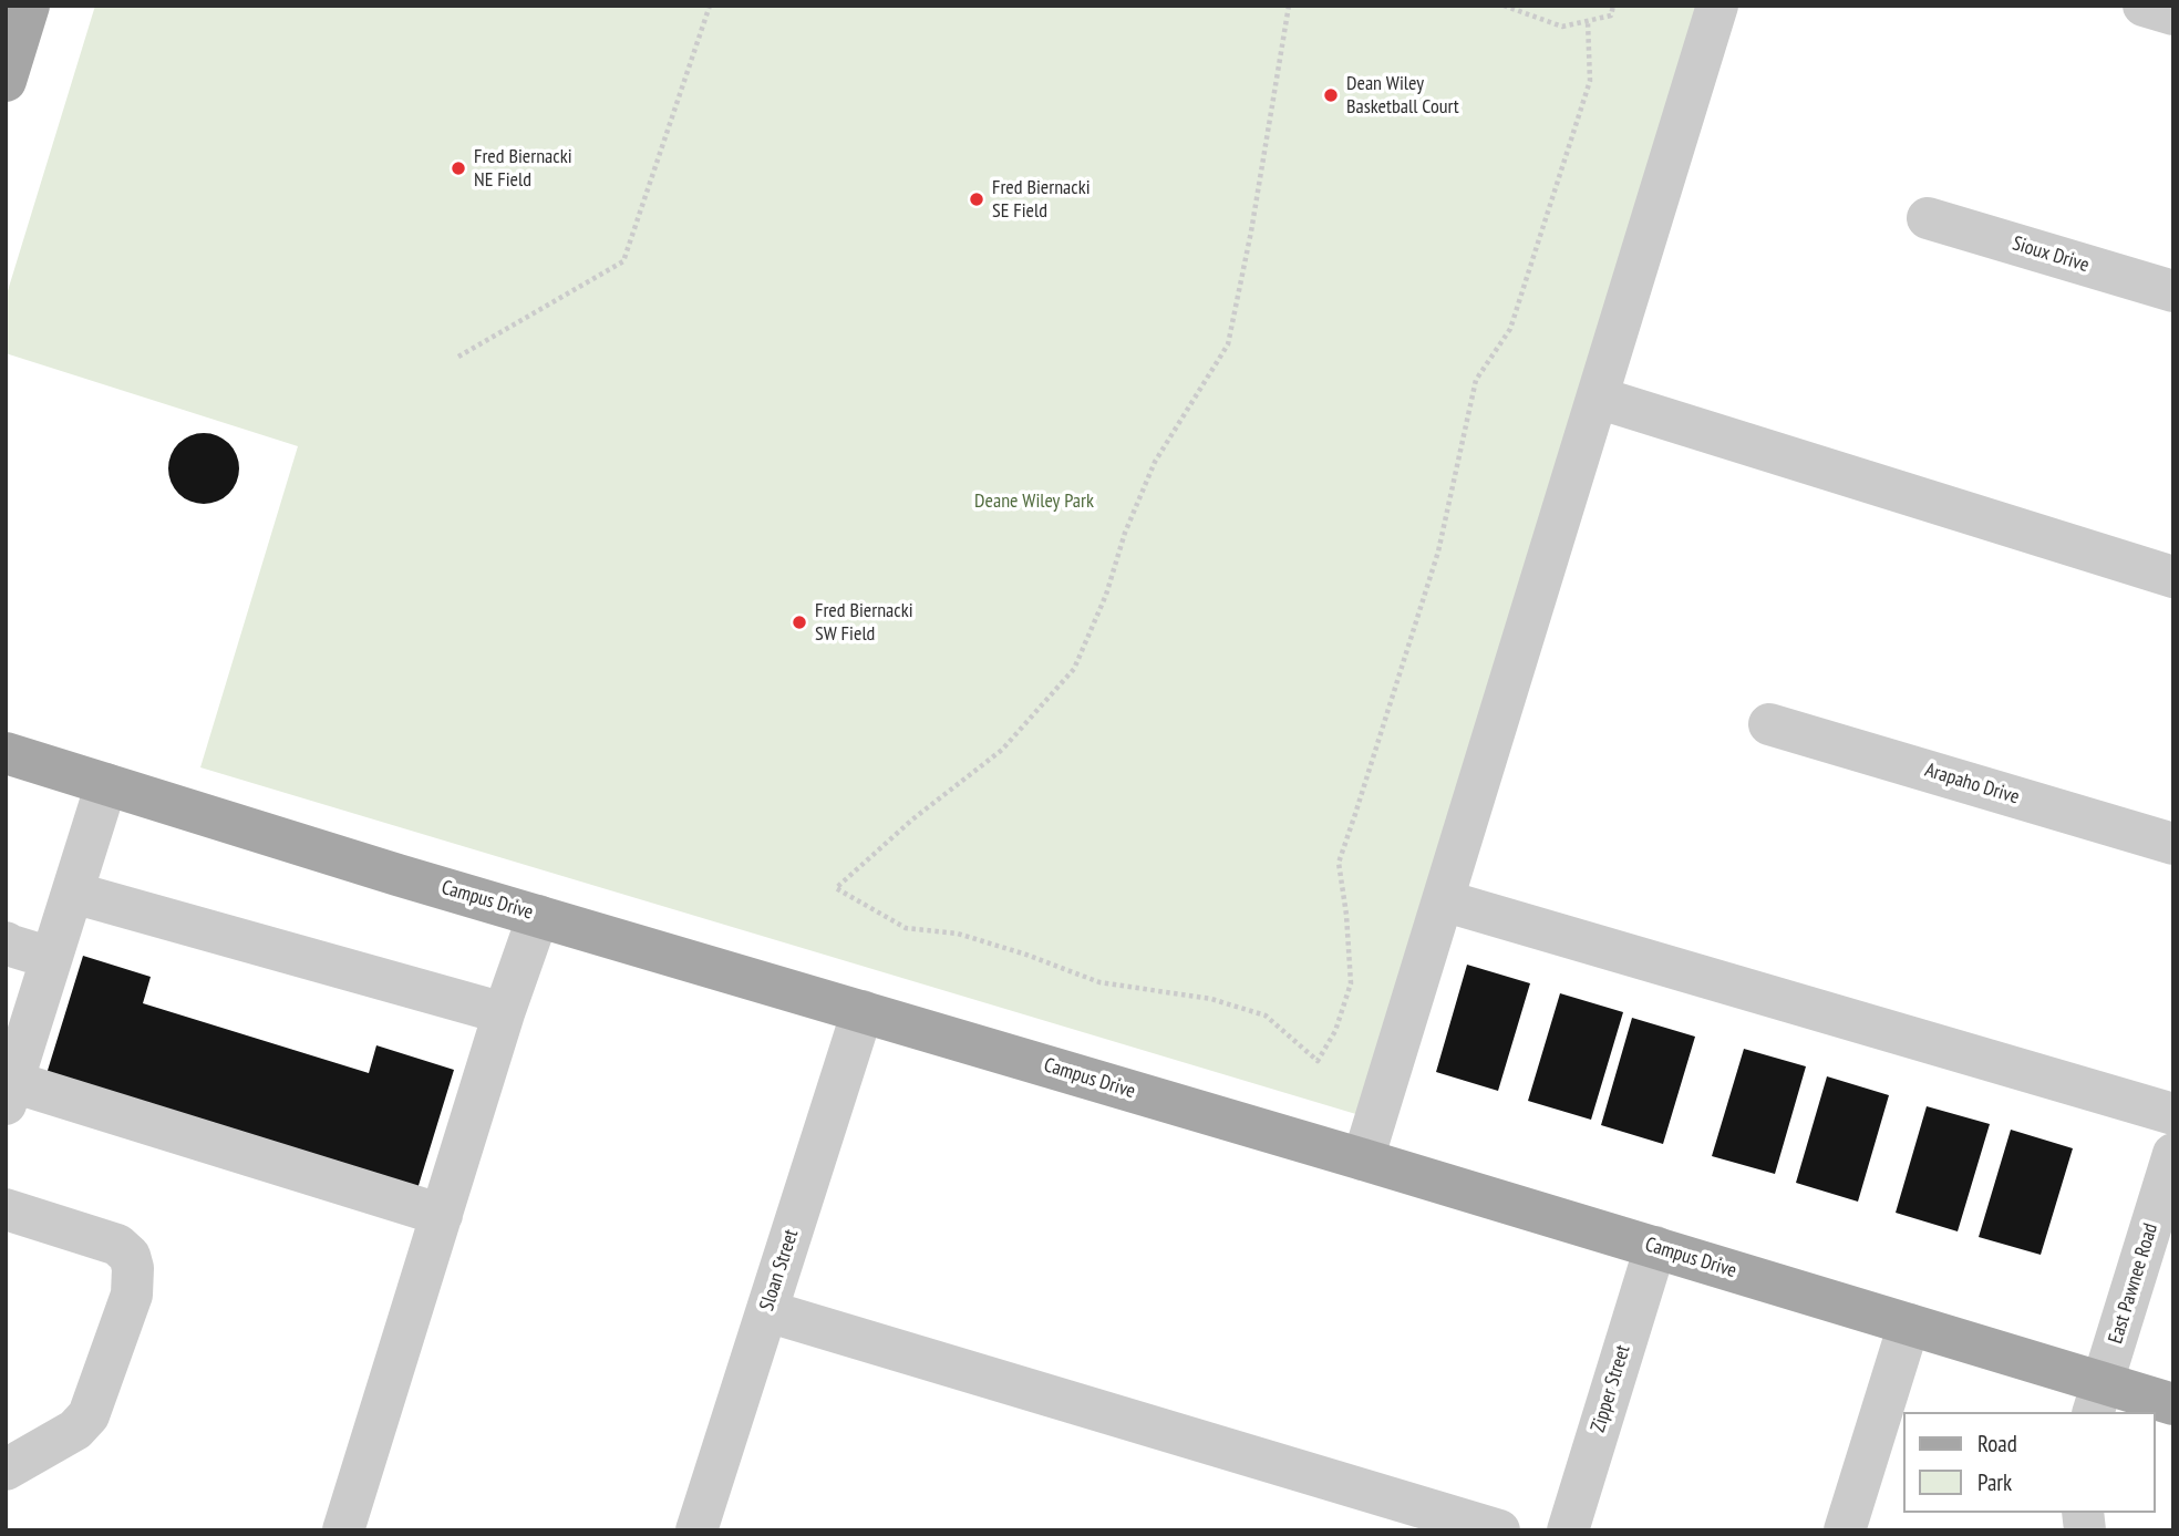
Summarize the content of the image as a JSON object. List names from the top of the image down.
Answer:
{
  "streets": {
    "main road": ["Campus Drive"],
    "street": [
      "Sioux Drive",
      "Arapaho Drive",
      "Sloan Street",
      "East Pawnee Road",
      "Zipper Street"
    ]
  },
  "crossings": [
    ["Campus Drive", "Sloan Street"],
    ["Campus Drive", "East Pawnee Road"],
    ["Campus Drive", "Zipper Street"]
  ],
  "parks": ["Deane Wiley Park"],
  "places": [
    "Dean Wiley Basketball Court",
    "Fred Biernacki NE Field",
    "Fred Biernacki SE Field",
    "Fred Biernacki SW Field"
  ],
  "legend": ["Road", "Park"]
}
